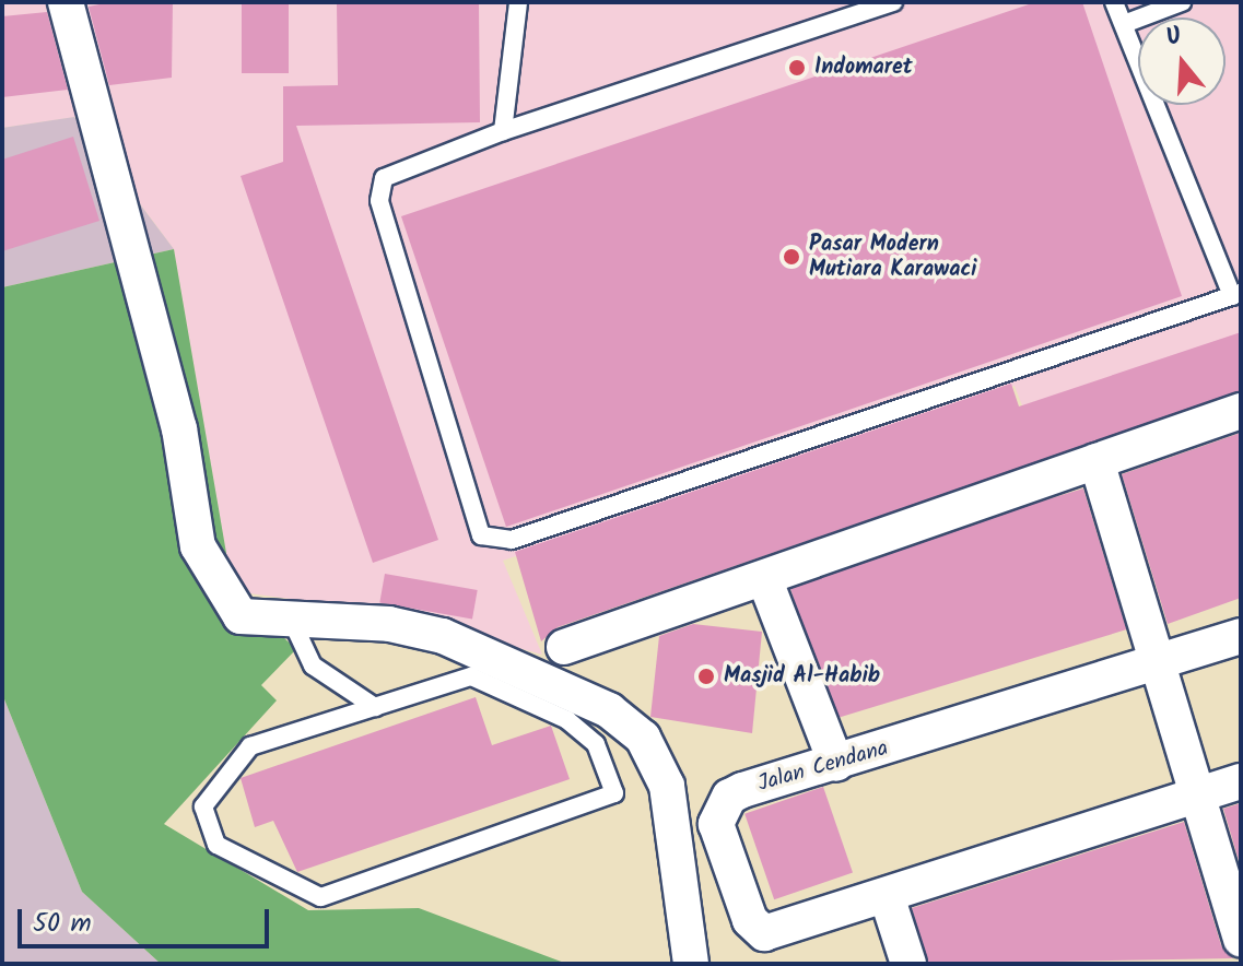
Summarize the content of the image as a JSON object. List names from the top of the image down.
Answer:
{
  "streets": {
    "street": ["Jalan Cendana"]
  },
  "places": ["Indomaret", "Pasar Modern Mutiara Karawaci", "Masjid Al-Habib"],
  "scale_bar": "50 m",
  "north": "top"
}
